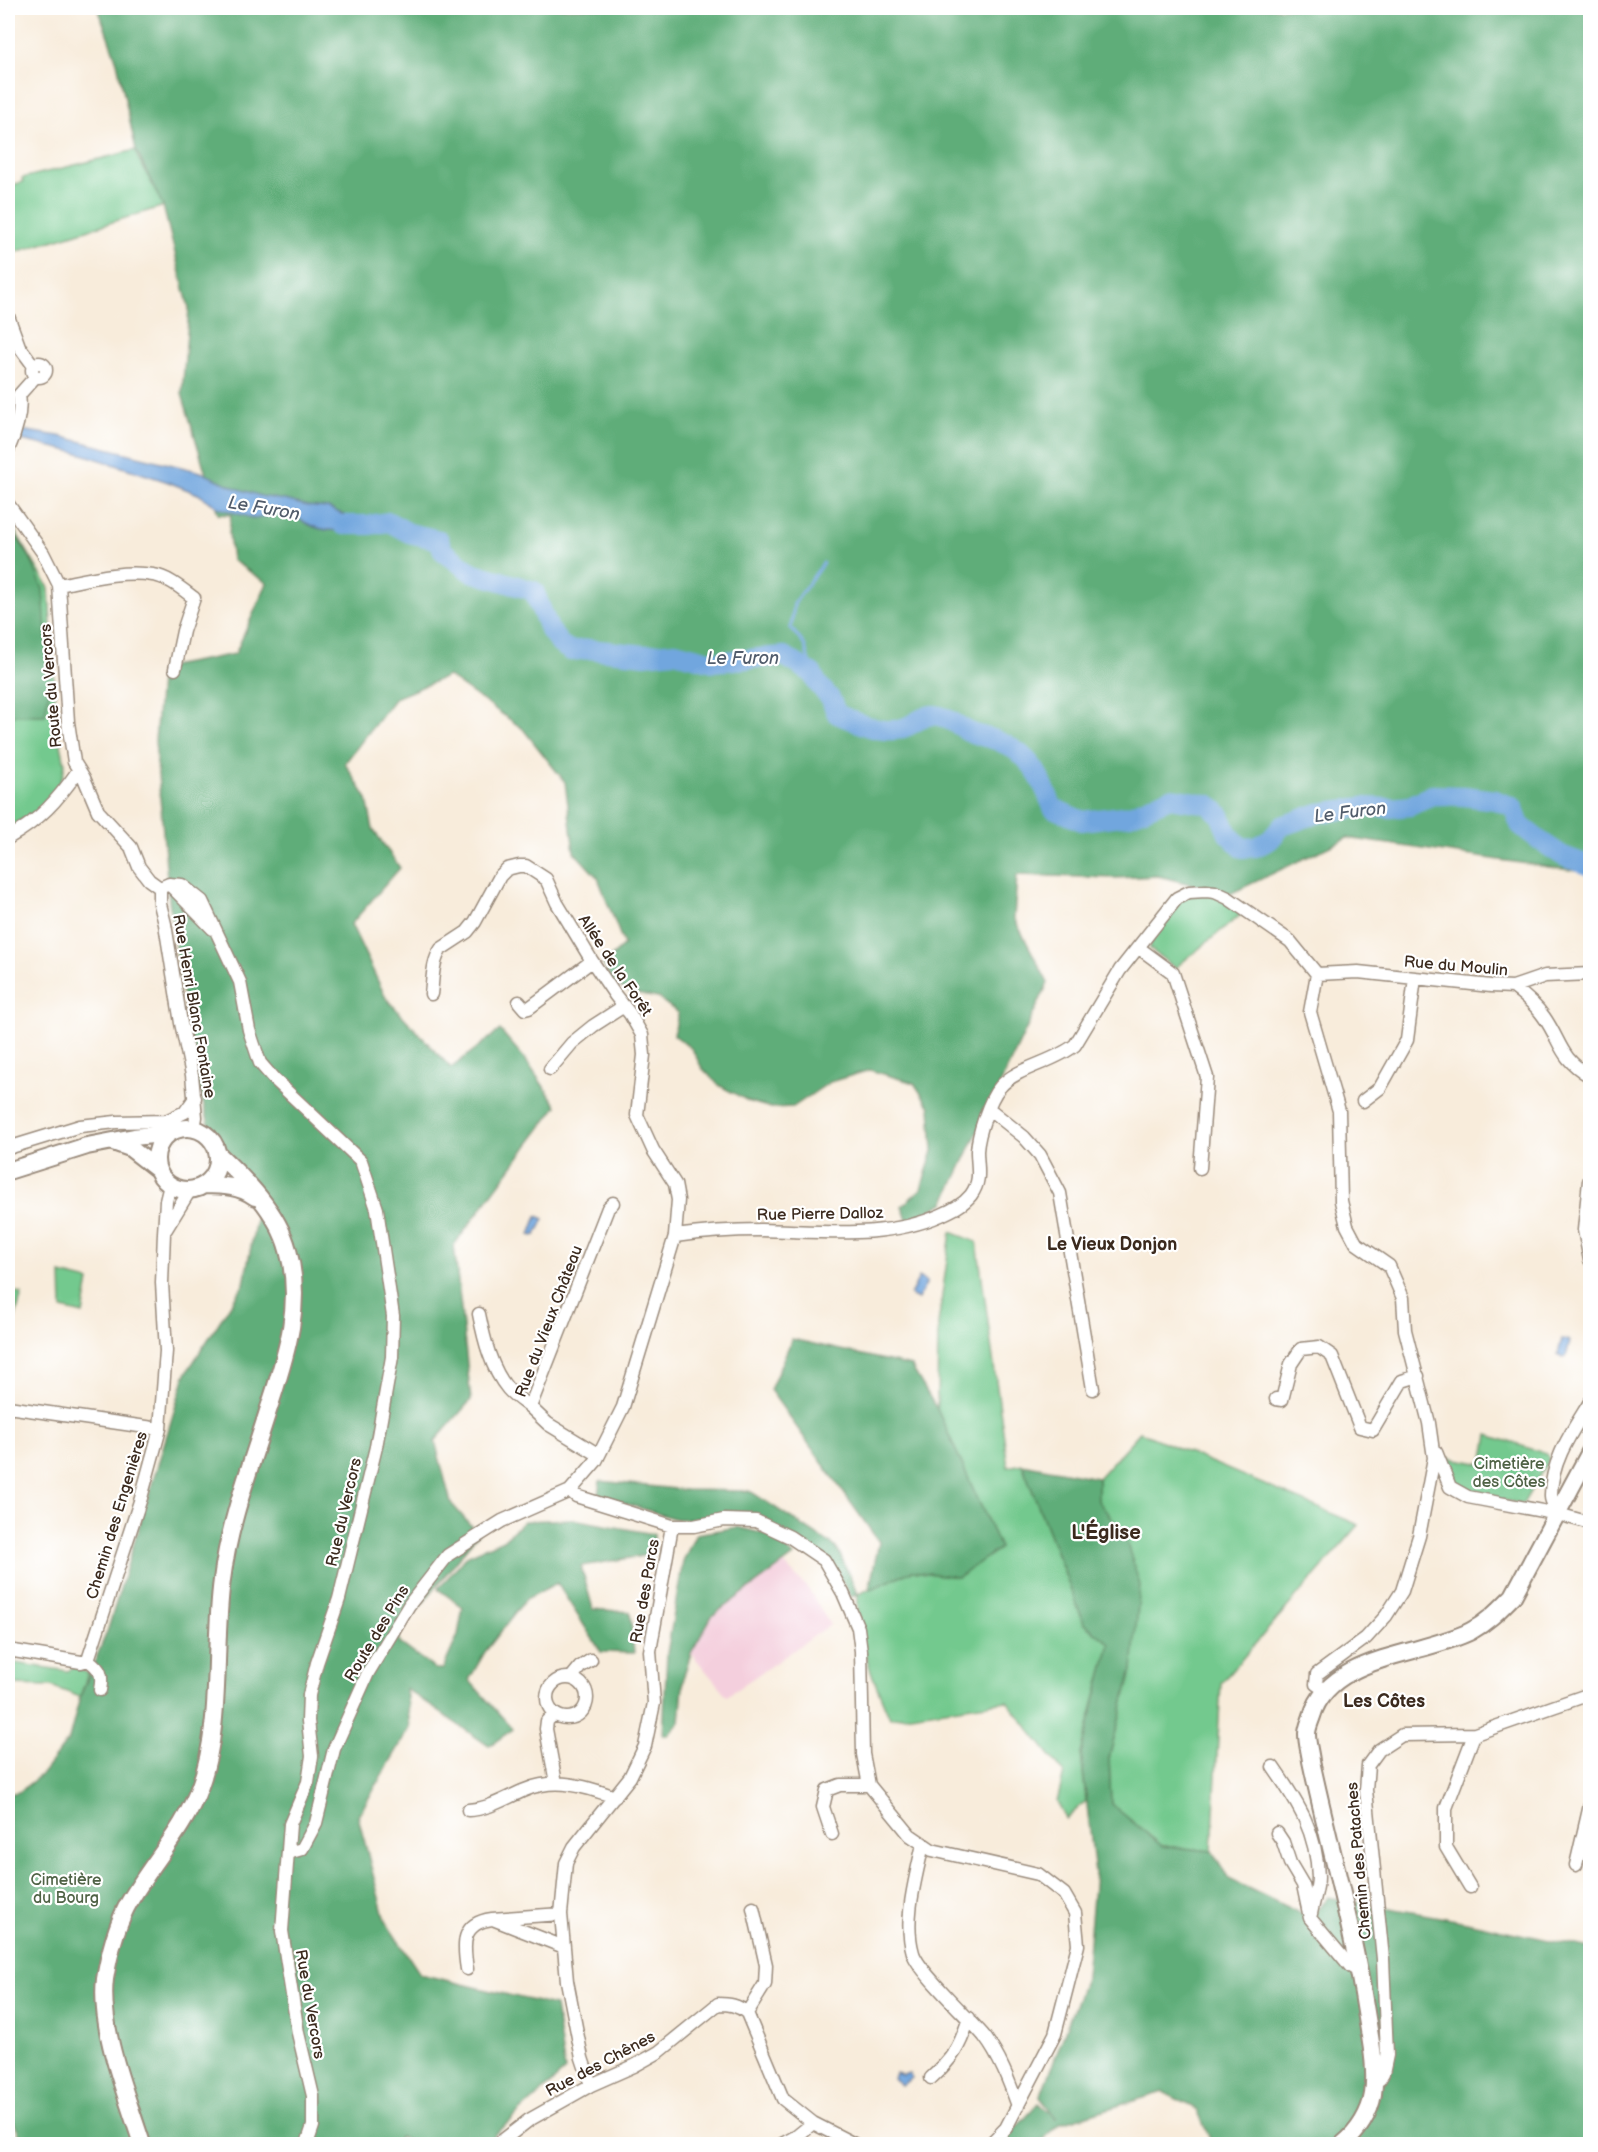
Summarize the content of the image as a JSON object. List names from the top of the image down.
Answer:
{
  "streets": {
    "street": [
      "Route du Vercors",
      "Allée de la Forêt",
      "Rue du Moulin",
      "Rue Henri Blanc Fontaine",
      "Rue Pierre Dalloz",
      "Rue du Vieux Château",
      "Rue du Vercors",
      "Chemin des Engenières",
      "Rue des Parcs",
      "Route des Pins",
      "Chemin des Pataches",
      "Rue des Chênes"
    ]
  },
  "crossings": [
    ["Route du Vercors", "Rue Henri Blanc Fontaine"],
    ["Route du Vercors", "Rue du Vercors"],
    ["Allée de la Forêt", "Rue Pierre Dalloz"],
    ["Rue du Moulin", "Rue Pierre Dalloz"],
    ["Rue Henri Blanc Fontaine", "Rue du Vercors"],
    ["Rue Henri Blanc Fontaine", "Chemin des Engenières"],
    ["Rue du Vercors", "Route des Pins"],
    ["Rue des Parcs", "Rue des Chênes"]
  ],
  "districts": ["Le Vieux Donjon", "L'Église", "Les Côtes"],
  "water": ["Le Furon"],
  "parks": ["Cimetière des Côtes", "Cimetière du Bourg"]
}
